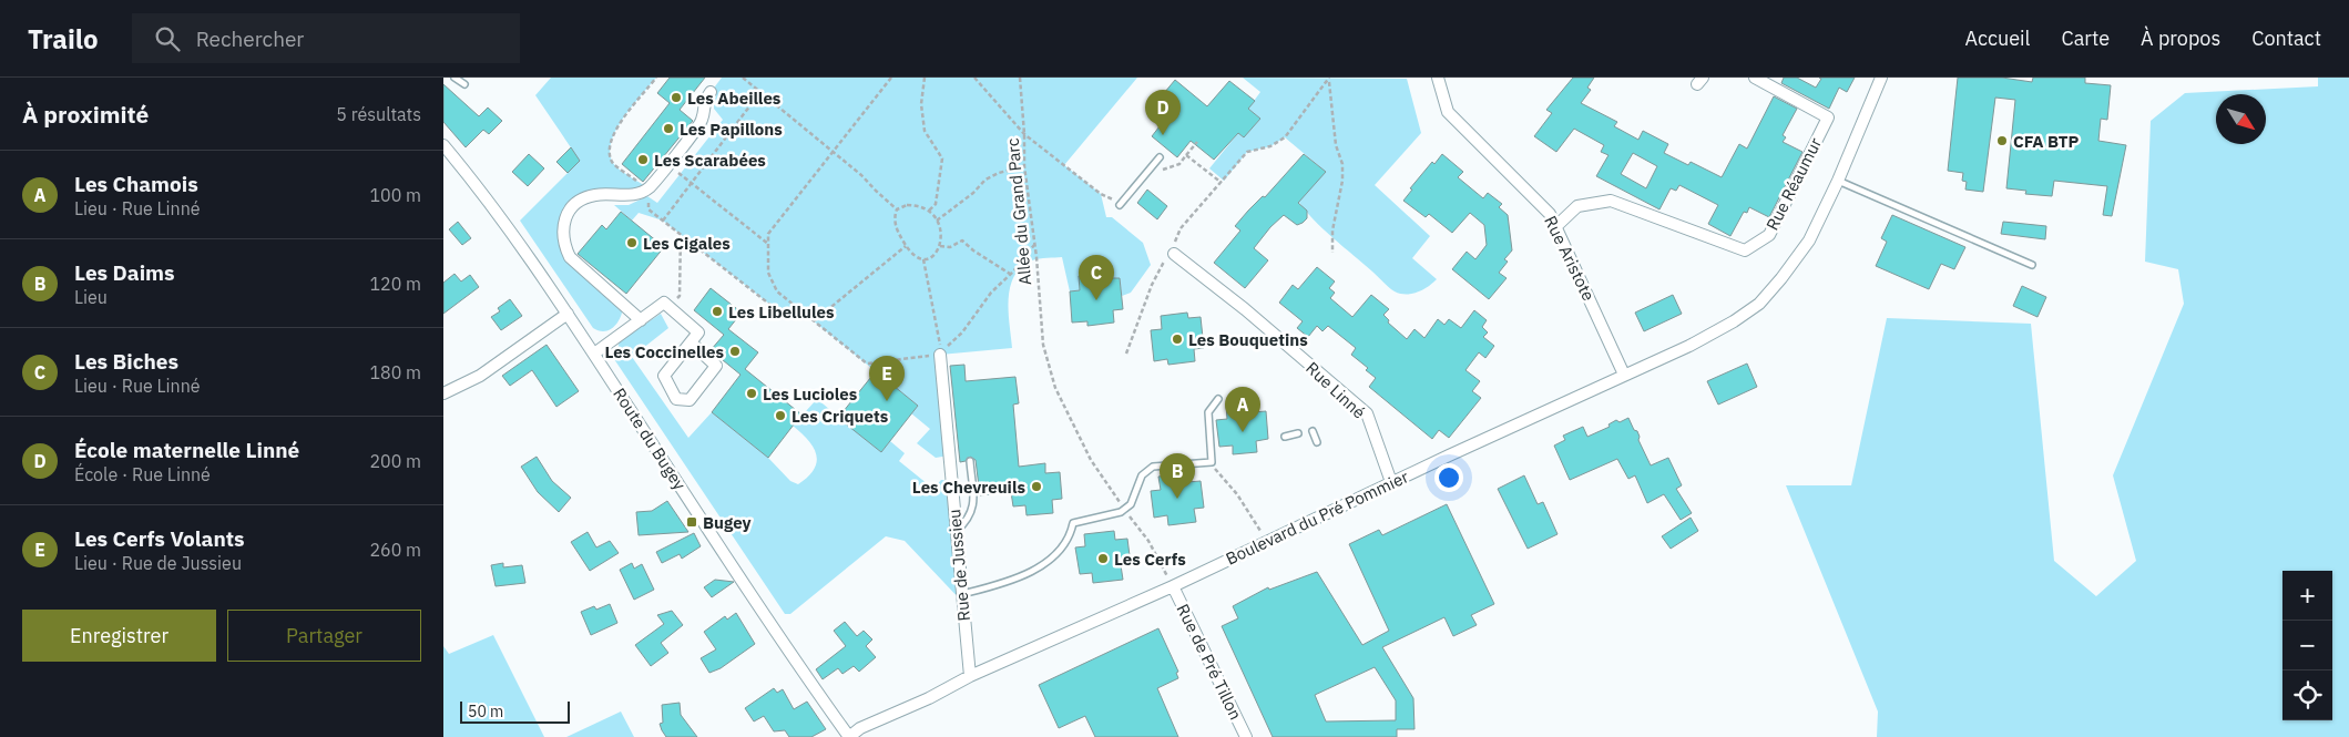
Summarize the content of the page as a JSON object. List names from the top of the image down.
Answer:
{
  "streets": {
    "street": [
      "Rue Réaumur",
      "Rue Aristote",
      "Rue Linné",
      "Route du Bugey",
      "Boulevard du Pré Pommier",
      "Rue de Jussieu",
      "Rue de Pré Tillon"
    ],
    "path": ["Allée du Grand Parc"]
  },
  "crossings": [
    ["Rue Réaumur", "Rue Aristote"],
    ["Allée du Grand Parc", "Boulevard du Pré Pommier"],
    ["Allée du Grand Parc", "Rue de Pré Tillon"],
    ["Rue Aristote", "Boulevard du Pré Pommier"],
    ["Rue Linné", "Boulevard du Pré Pommier"],
    ["Route du Bugey", "Boulevard du Pré Pommier"],
    ["Boulevard du Pré Pommier", "Rue de Jussieu"],
    ["Boulevard du Pré Pommier", "Rue de Pré Tillon"]
  ],
  "places": {
    "other": [
      "Les Abeilles",
      "Les Papillons",
      "CFA BTP",
      "Les Scarabées",
      "Les Cigales",
      "Les Libellules",
      "Les Bouquetins",
      "Les Coccinelles",
      "Les Lucioles",
      "Les Criquets",
      "Les Chevreuils",
      "Les Cerfs"
    ],
    "transit": ["Bugey"]
  },
  "scale_bar": "50 m",
  "north": "bottom right",
  "page": {
    "header": "Trailo",
    "search": "Rechercher",
    "nav": [
      "Accueil",
      "Carte",
      "À propos",
      "Contact"
    ],
    "heading": ["À proximité", "5 résultats"],
    "pins": [
      "D",
      "C",
      "E",
      "A",
      "B"
    ],
    "list": [
      {
        "mark": "A",
        "name": "Les Chamois",
        "note": "Lieu · Rue Linné",
        "value": "100 m"
      },
      {
        "mark": "B",
        "name": "Les Daims",
        "note": "Lieu",
        "value": "120 m"
      },
      {
        "mark": "C",
        "name": "Les Biches",
        "note": "Lieu · Rue Linné",
        "value": "180 m"
      },
      {
        "mark": "D",
        "name": "École maternelle Linné",
        "note": "École · Rue Linné",
        "value": "200 m"
      },
      {
        "mark": "E",
        "name": "Les Cerfs Volants",
        "note": "Lieu · Rue de Jussieu",
        "value": "260 m"
      }
    ],
    "map_buttons": ["+", "−"],
    "buttons": ["Enregistrer", "Partager"],
    "scale": "50 m"
  }
}
